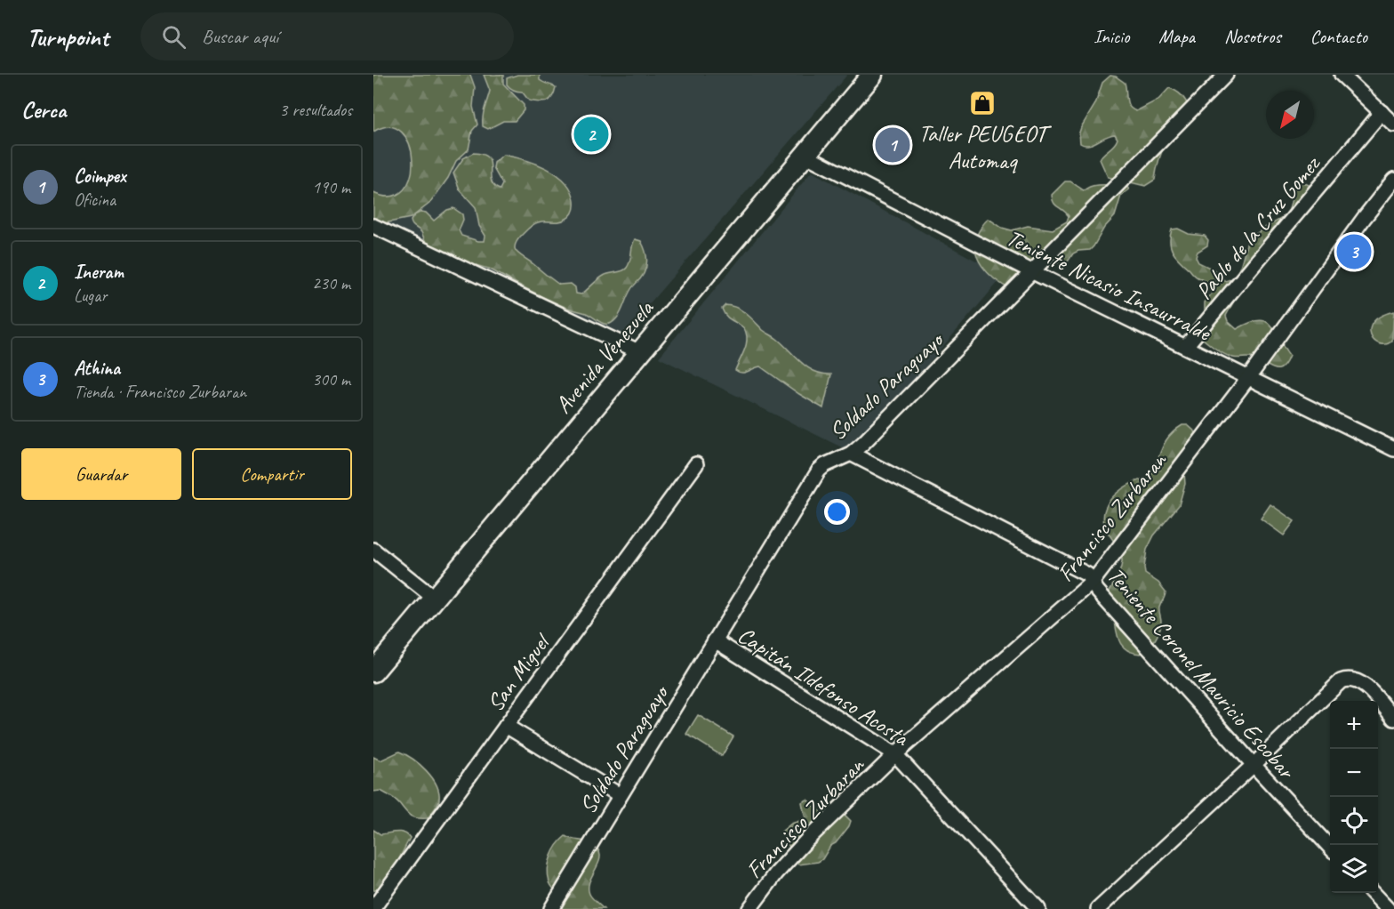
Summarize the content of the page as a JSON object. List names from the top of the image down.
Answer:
{
  "streets": {
    "main road": ["Avenida Venezuela"],
    "street": [
      "Pablo de la Cruz Gomez",
      "Teniente Nicasio Insaurralde",
      "Soldado Paraguayo",
      "Francisco Zurbaran",
      "Teniente Coronel Mauricio Escobar",
      "San Miguel",
      "Capitán Ildefonso Acosta"
    ]
  },
  "crossings": [
    ["Pablo de la Cruz Gomez", "Teniente Nicasio Insaurralde"],
    ["Teniente Nicasio Insaurralde", "Avenida Venezuela"],
    ["Teniente Nicasio Insaurralde", "Soldado Paraguayo"],
    ["Teniente Nicasio Insaurralde", "Francisco Zurbaran"],
    ["Soldado Paraguayo", "Teniente Coronel Mauricio Escobar"],
    ["Soldado Paraguayo", "Capitán Ildefonso Acosta"],
    ["Francisco Zurbaran", "Teniente Coronel Mauricio Escobar"],
    ["Francisco Zurbaran", "Capitán Ildefonso Acosta"]
  ],
  "places": {
    "shop": ["Taller PEUGEOT Automaq"]
  },
  "north": "bottom left",
  "page": {
    "header": "Turnpoint",
    "search": "Buscar aquí",
    "nav": [
      "Inicio",
      "Mapa",
      "Nosotros",
      "Contacto"
    ],
    "heading": ["Cerca", "3 resultados"],
    "pins": ["2", "1", "3"],
    "list": [
      {
        "mark": "1",
        "name": "Coimpex",
        "note": "Oficina",
        "value": "190 m"
      },
      {
        "mark": "2",
        "name": "Ineram",
        "note": "Lugar",
        "value": "230 m"
      },
      {
        "mark": "3",
        "name": "Athina",
        "note": "Tienda · Francisco Zurbaran",
        "value": "300 m"
      }
    ],
    "buttons": ["Guardar", "Compartir"],
    "map_buttons": ["+", "−"]
  }
}
